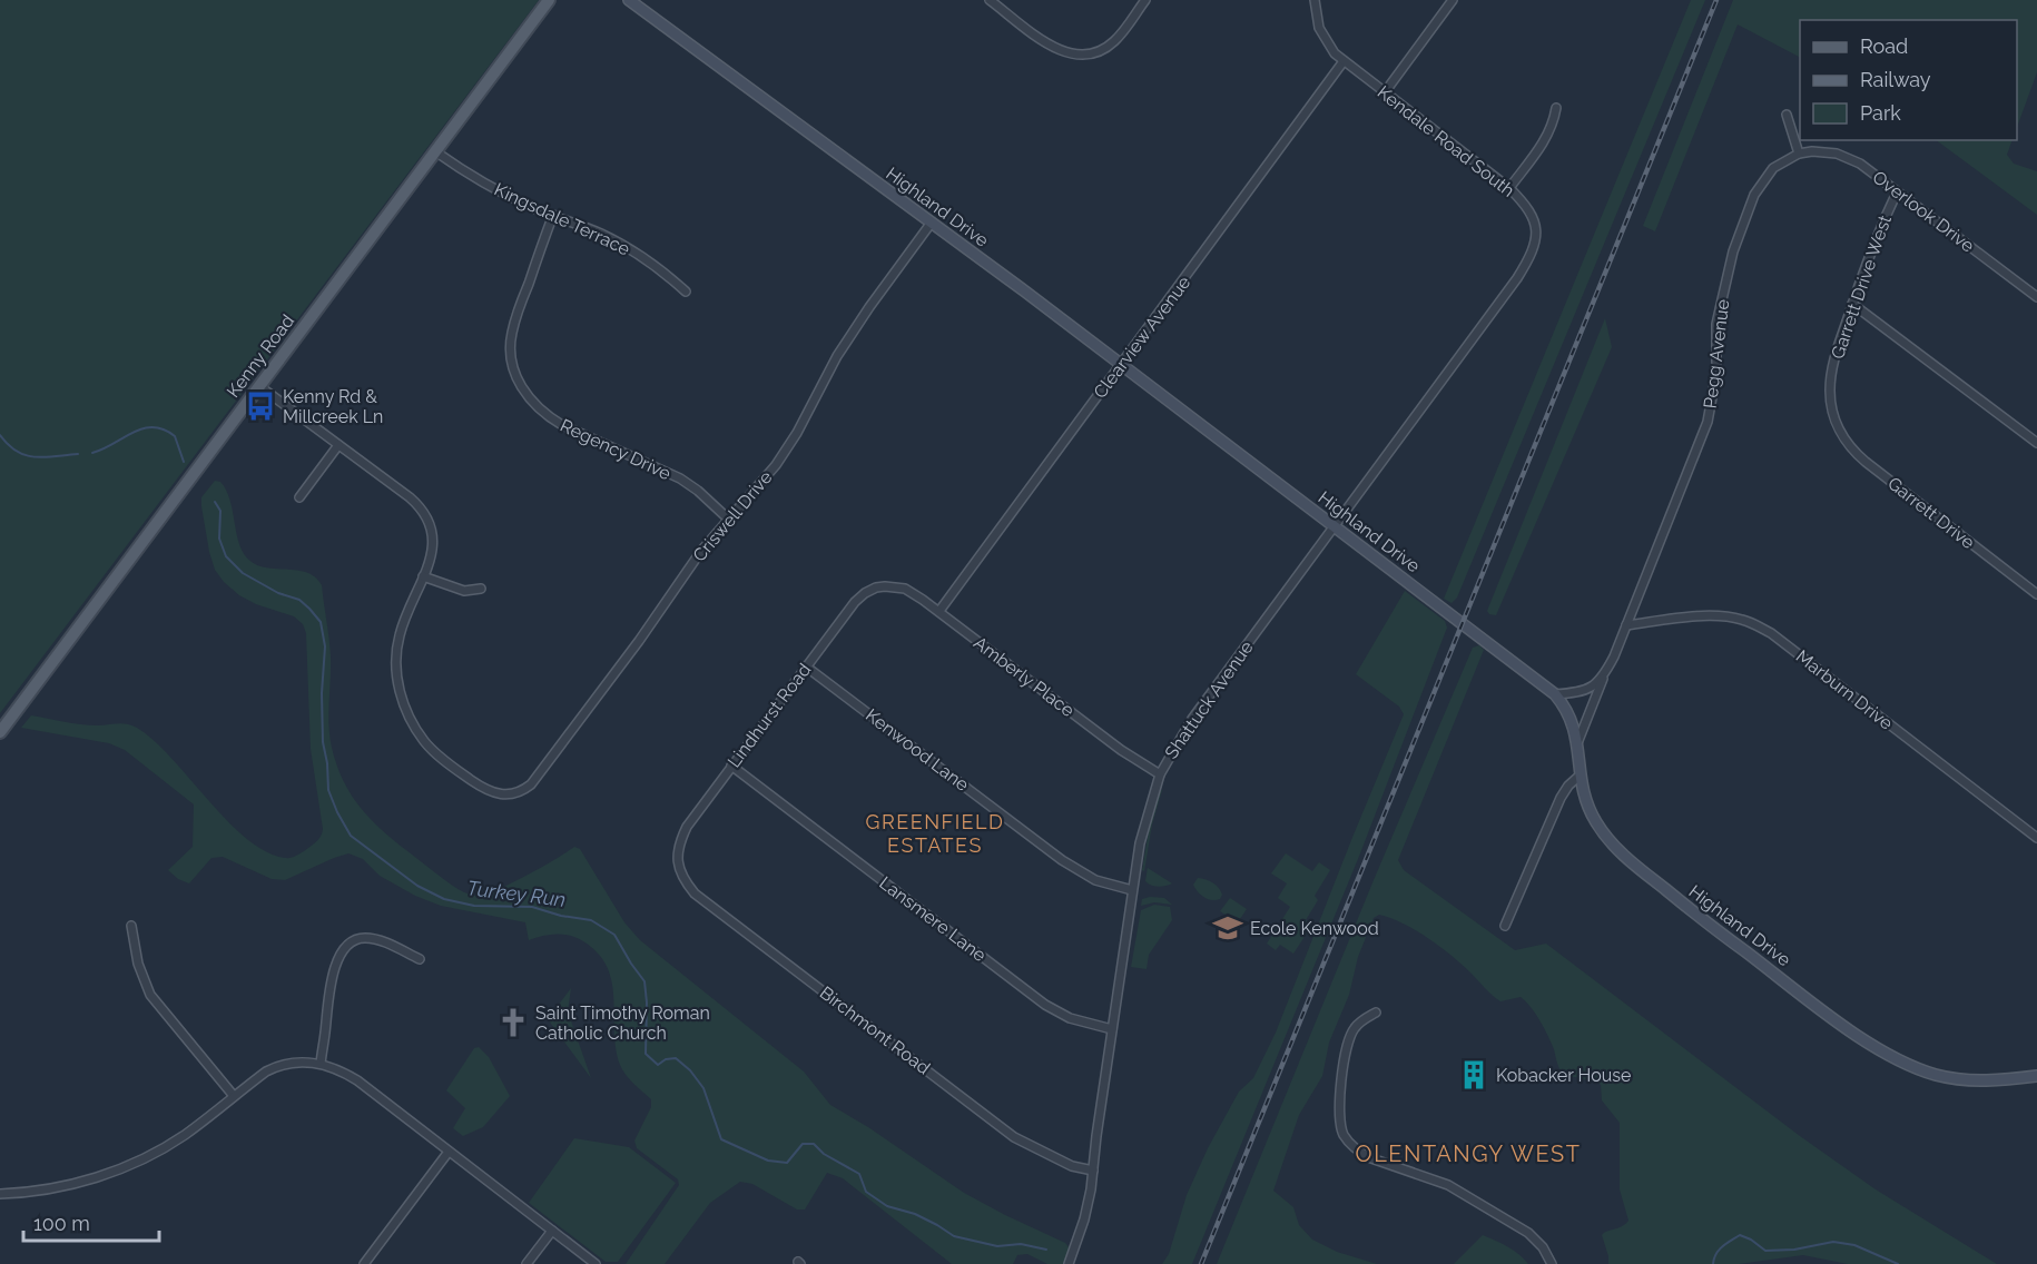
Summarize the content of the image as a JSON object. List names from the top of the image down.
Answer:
{
  "streets": {
    "main road": ["Kenny Road"],
    "street": [
      "Kendale Road South",
      "Highland Drive",
      "Overlook Drive",
      "Kingsdale Terrace",
      "Garrett Drive West",
      "Clearview Avenue",
      "Pegg Avenue",
      "Regency Drive",
      "Garrett Drive",
      "Criswell Drive",
      "Amberly Place",
      "Marburn Drive",
      "Shattuck Avenue",
      "Lindhurst Road",
      "Kenwood Lane",
      "Lansmere Lane",
      "Birchmont Road"
    ]
  },
  "crossings": [
    ["Kendale Road South", "Clearview Avenue"],
    ["Kendale Road South", "Shattuck Avenue"],
    ["Highland Drive", "Clearview Avenue"],
    ["Highland Drive", "Pegg Avenue"],
    ["Highland Drive", "Criswell Drive"],
    ["Highland Drive", "Shattuck Avenue"],
    ["Overlook Drive", "Garrett Drive West"],
    ["Overlook Drive", "Pegg Avenue"],
    ["Kingsdale Terrace", "Kenny Road"],
    ["Kingsdale Terrace", "Regency Drive"],
    ["Garrett Drive West", "Garrett Drive"],
    ["Clearview Avenue", "Amberly Place"],
    ["Pegg Avenue", "Marburn Drive"],
    ["Regency Drive", "Criswell Drive"],
    ["Amberly Place", "Shattuck Avenue"],
    ["Amberly Place", "Lindhurst Road"],
    ["Shattuck Avenue", "Kenwood Lane"],
    ["Shattuck Avenue", "Lansmere Lane"],
    ["Shattuck Avenue", "Birchmont Road"],
    ["Lindhurst Road", "Kenwood Lane"],
    ["Lindhurst Road", "Lansmere Lane"],
    ["Lindhurst Road", "Birchmont Road"]
  ],
  "districts": ["GREENFIELD ESTATES", "OLENTANGY WEST"],
  "water": ["Turkey Run"],
  "places": {
    "bus stop": ["Kenny Rd & Millcreek Ln"],
    "school or university": ["Ecole Kenwood"],
    "church": ["Saint Timothy Roman Catholic Church"],
    "building": ["Kobacker House"]
  },
  "legend": ["Road", "Railway", "Park"],
  "scale_bar": "100 m"
}
